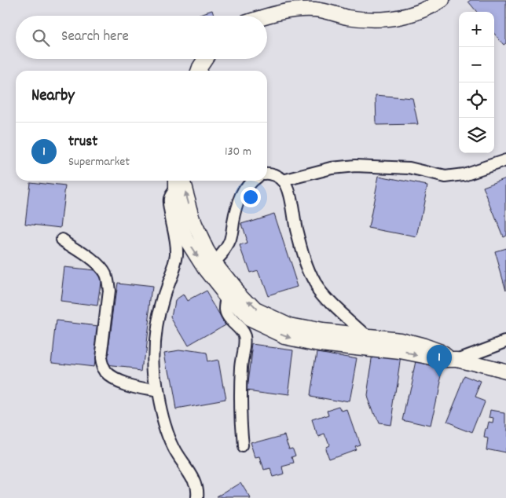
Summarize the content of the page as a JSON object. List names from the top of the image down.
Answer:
{
  "page": {
    "map_buttons": ["+", "−"],
    "search": "Search here",
    "heading": "Nearby",
    "list": [
      {
        "mark": "1",
        "name": "trust",
        "note": "Supermarket",
        "value": "130 m"
      }
    ],
    "pins": "1"
  }
}
